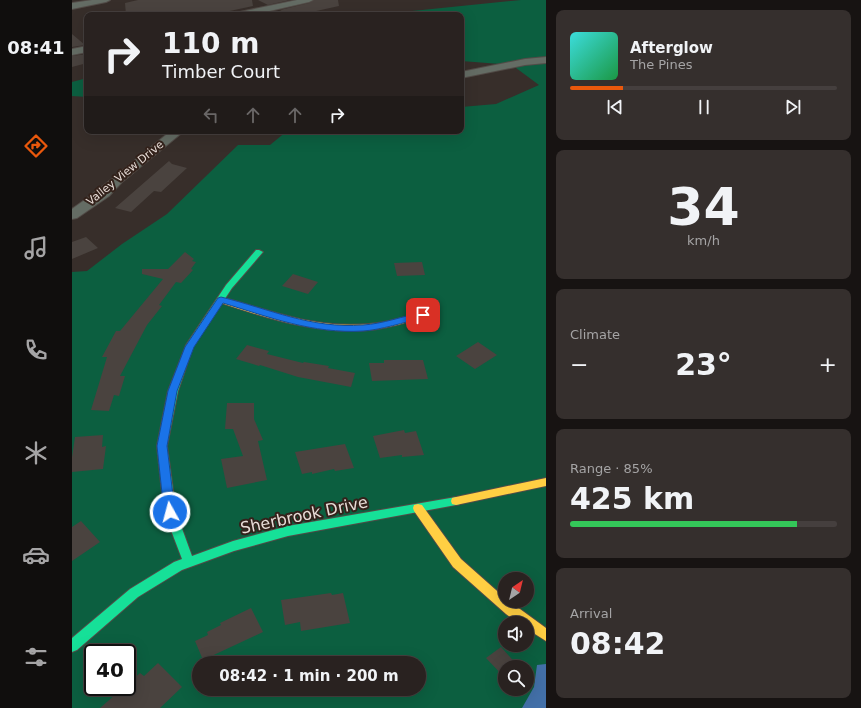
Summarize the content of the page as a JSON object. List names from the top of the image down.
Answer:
{
  "streets": {
    "street": ["Valley View Drive", "Sherbrook Drive"]
  },
  "north": "top right",
  "page": {
    "tabs": "08:41",
    "turn": ["110 m", "Timber Court"],
    "song": ["Afterglow", "The Pines"],
    "tile": [
      ["34", "km/h"],
      "Climate",
      ["Range · 85%", "425 km"],
      ["Arrival", "08:42"]
    ],
    "heat": ["−", "23°", "+"],
    "limit": "40",
    "trip": "08:42 · 1 min · 200 m"
  }
}
